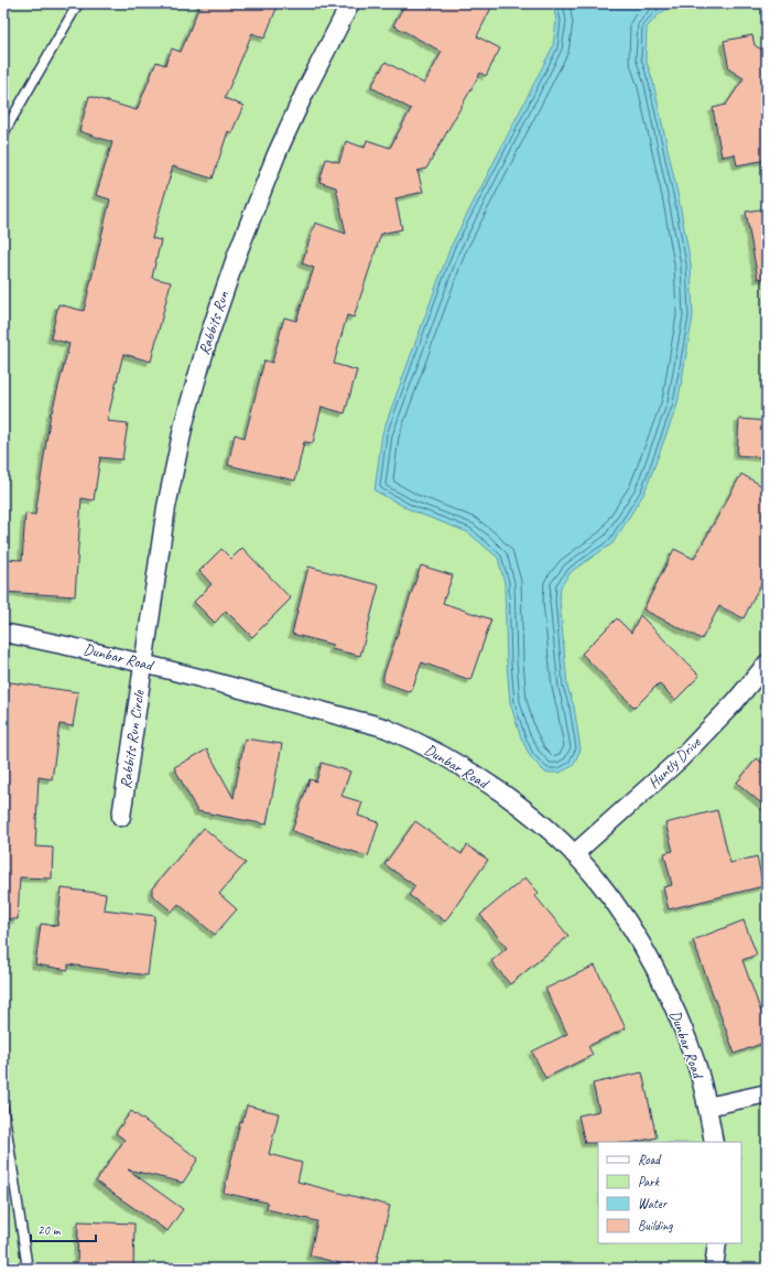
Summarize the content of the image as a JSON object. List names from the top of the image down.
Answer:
{
  "streets": {
    "street": [
      "Rabbits Run",
      "Dunbar Road",
      "Rabbits Run Circle",
      "Huntly Drive"
    ]
  },
  "crossings": [
    ["Rabbits Run", "Dunbar Road"],
    ["Rabbits Run", "Rabbits Run Circle"],
    ["Dunbar Road", "Rabbits Run Circle"],
    ["Dunbar Road", "Huntly Drive"]
  ],
  "legend": [
    "Road",
    "Park",
    "Water",
    "Building"
  ],
  "scale_bar": "20 m"
}
